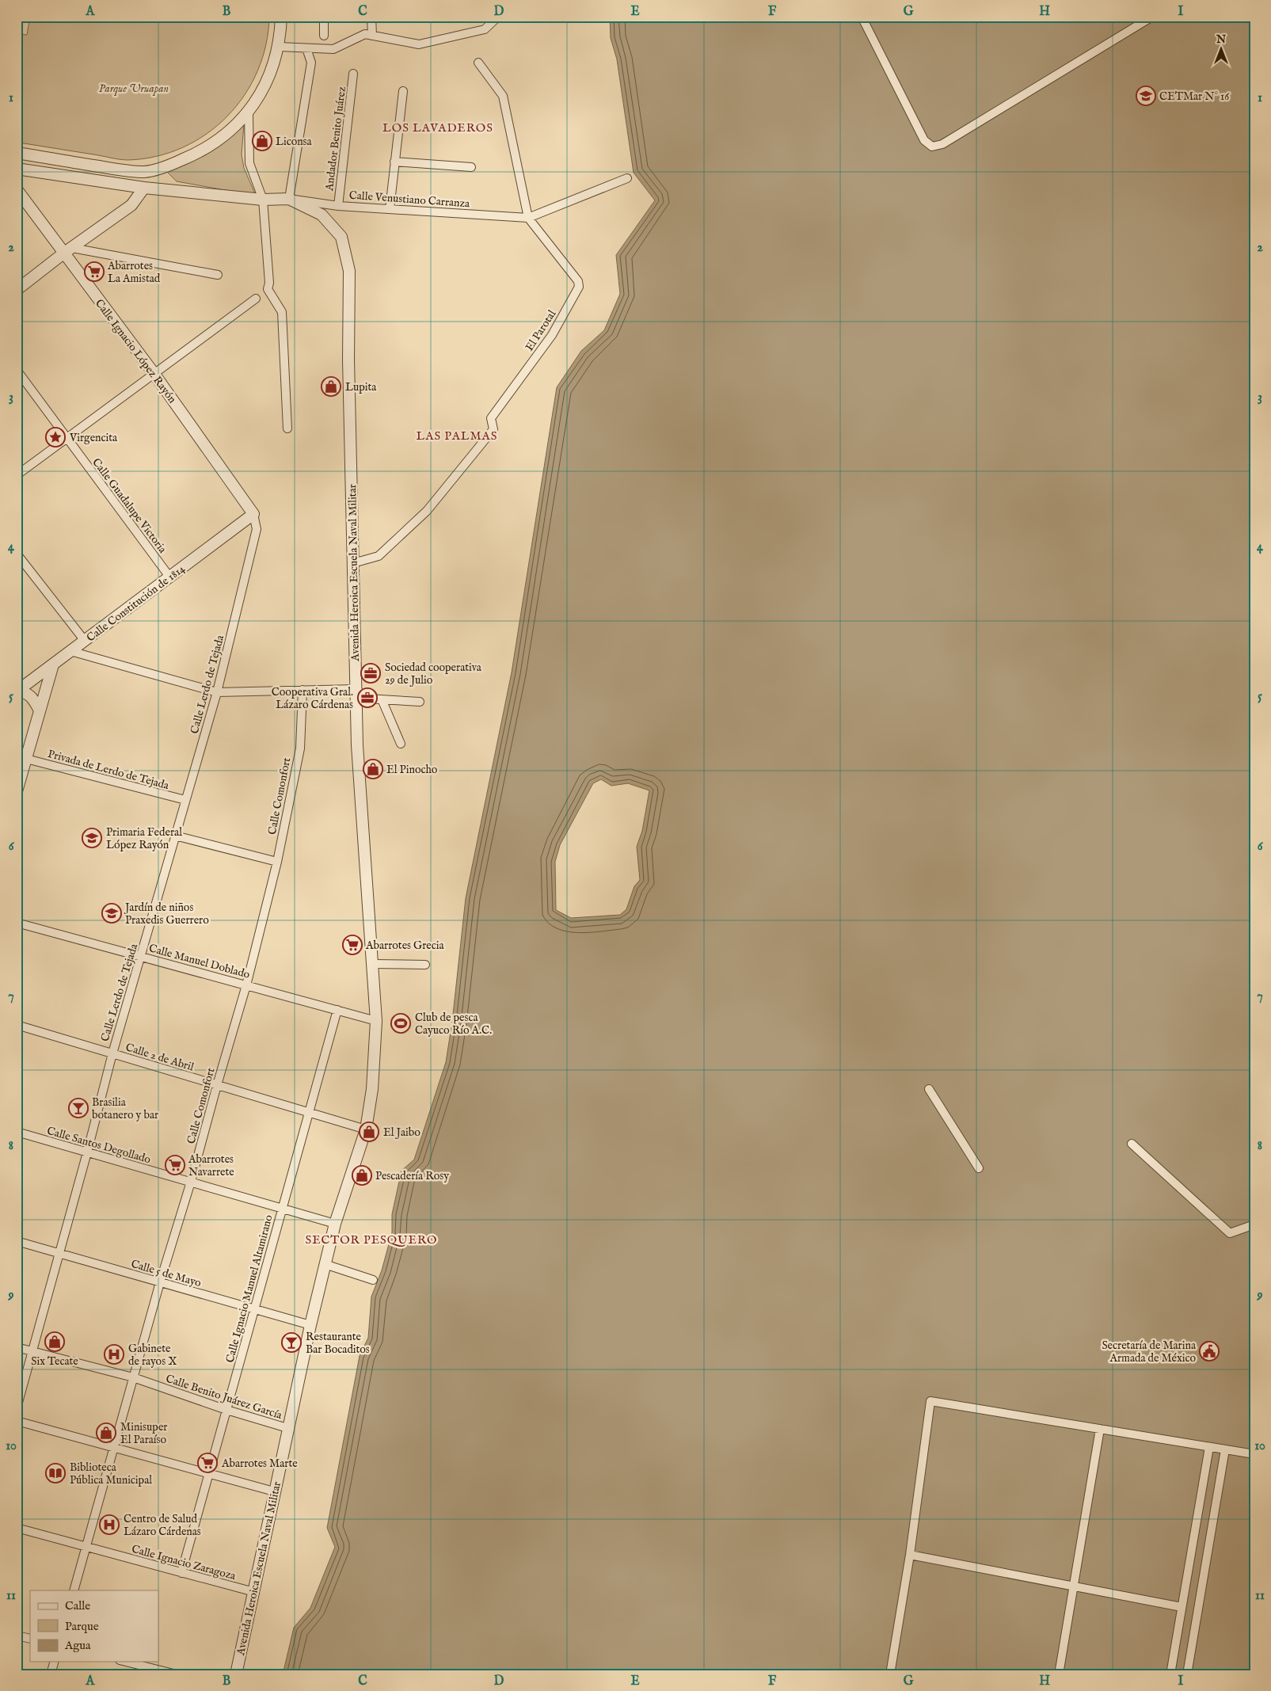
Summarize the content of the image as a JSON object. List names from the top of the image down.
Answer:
{
  "streets": {
    "street": [
      "Andador Benito Juárez",
      "Calle Venustiano Carranza",
      "El Parotal",
      "Calle Ignacio López Rayón",
      "Calle Guadalupe Victoria",
      "Avenida Heroica Escuela Naval Militar",
      "Calle Constitución de 1814",
      "Calle Lerdo de Tejada",
      "Privada de Lerdo de Tejada",
      "Calle Comonfort",
      "Calle Manuel Doblado",
      "Calle 2 de Abril",
      "Calle Santos Degollado",
      "Calle 5 de Mayo",
      "Calle Ignacio Manuel Altamirano",
      "Calle Benito Juárez García",
      "Calle Ignacio Zaragoza"
    ]
  },
  "crossings": [
    ["Andador Benito Juárez", "Calle Venustiano Carranza"],
    ["Calle Venustiano Carranza", "El Parotal"],
    ["Calle Venustiano Carranza", "Avenida Heroica Escuela Naval Militar"],
    ["El Parotal", "Avenida Heroica Escuela Naval Militar"],
    ["Calle Ignacio López Rayón", "Calle Constitución de 1814"],
    ["Calle Ignacio López Rayón", "Calle Lerdo de Tejada"],
    ["Calle Guadalupe Victoria", "Calle Constitución de 1814"],
    ["Avenida Heroica Escuela Naval Militar", "Calle Manuel Doblado"],
    ["Avenida Heroica Escuela Naval Militar", "Calle 2 de Abril"],
    ["Avenida Heroica Escuela Naval Militar", "Calle Santos Degollado"],
    ["Avenida Heroica Escuela Naval Militar", "Calle 5 de Mayo"],
    ["Avenida Heroica Escuela Naval Militar", "Calle Benito Juárez García"],
    ["Avenida Heroica Escuela Naval Militar", "Calle Ignacio Zaragoza"],
    ["Calle Constitución de 1814", "Calle Lerdo de Tejada"],
    ["Calle Lerdo de Tejada", "Privada de Lerdo de Tejada"],
    ["Calle Lerdo de Tejada", "Calle Manuel Doblado"],
    ["Calle Lerdo de Tejada", "Calle 2 de Abril"],
    ["Calle Lerdo de Tejada", "Calle Santos Degollado"],
    ["Calle Lerdo de Tejada", "Calle 5 de Mayo"],
    ["Calle Lerdo de Tejada", "Calle Benito Juárez García"],
    ["Calle Comonfort", "Calle Manuel Doblado"],
    ["Calle Comonfort", "Calle 2 de Abril"],
    ["Calle Comonfort", "Calle Santos Degollado"],
    ["Calle Comonfort", "Calle 5 de Mayo"],
    ["Calle Comonfort", "Calle Benito Juárez García"],
    ["Calle Comonfort", "Calle Ignacio Zaragoza"],
    ["Calle Manuel Doblado", "Calle Ignacio Manuel Altamirano"],
    ["Calle 2 de Abril", "Calle Ignacio Manuel Altamirano"],
    ["Calle Santos Degollado", "Calle Ignacio Manuel Altamirano"],
    ["Calle 5 de Mayo", "Calle Ignacio Manuel Altamirano"],
    ["Calle Ignacio Manuel Altamirano", "Calle Benito Juárez García"],
    ["Calle Ignacio Manuel Altamirano", "Calle Ignacio Zaragoza"]
  ],
  "districts": ["LOS LAVADEROS", "LAS PALMAS", "SECTOR PESQUERO"],
  "parks": ["Parque Uruapan"],
  "places": {
    "school or university": ["CETMar N° 16", "Primaria Federal López Rayón", "Jardín de niños Praxedis Guerrero"],
    "shop": [
      "Liconsa",
      "Lupita",
      "El Pinocho",
      "El Jaibo",
      "Pescadería Rosy",
      "Six Tecate",
      "Minisuper El Paraíso"
    ],
    "supermarket": [
      "Abarrotes La Amistad",
      "Abarrotes Grecia",
      "Abarrotes Navarrete",
      "Abarrotes Marte"
    ],
    "place": ["Virgencita"],
    "office": ["Sociedad cooperativa 29 de Julio", "Cooperativa Gral. Lázaro Cárdenas"],
    "sports": ["Club de pesca Cayuco Río A.C."],
    "bar": ["Brasilia botanero y bar", "Restaurante Bar Bocaditos"],
    "public building": ["Secretaría de Marina Armada de México"],
    "hospital": ["Gabinete de rayos X", "Centro de Salud Lázaro Cárdenas"],
    "library": ["Biblioteca Pública Municipal"]
  },
  "legend": ["Calle", "Parque", "Agua"],
  "north": "top",
  "grid": {
    "columns": [
      "A",
      "B",
      "C",
      "D",
      "E",
      "F",
      "G",
      "H",
      "I"
    ],
    "rows": [
      "1",
      "2",
      "3",
      "4",
      "5",
      "6",
      "7",
      "8",
      "9",
      "10",
      "11"
    ]
  }
}
